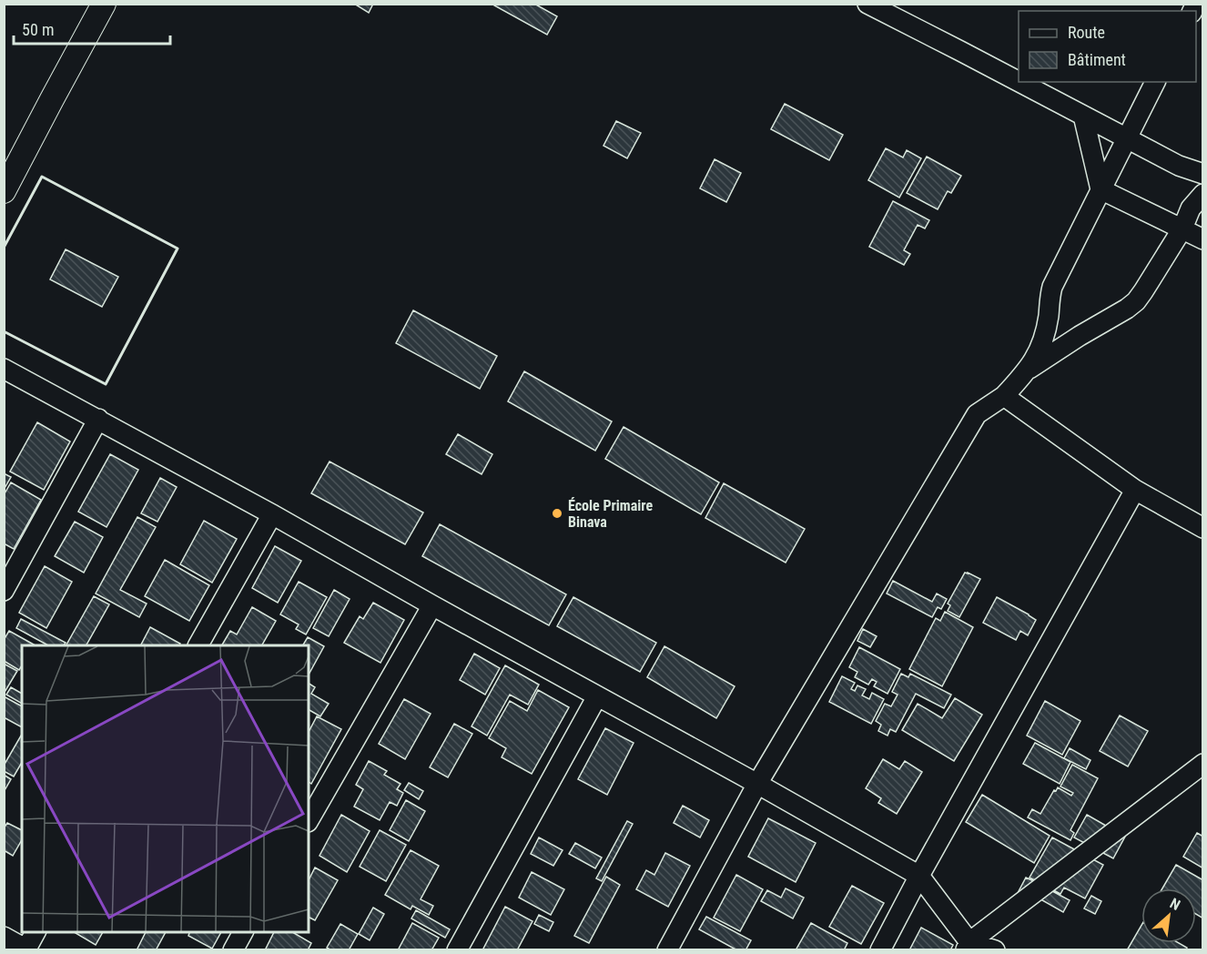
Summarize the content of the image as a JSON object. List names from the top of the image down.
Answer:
{
  "places": ["École Primaire Binava"],
  "legend": ["Route", "Bâtiment"],
  "scale_bar": "50 m",
  "north": "top right"
}
